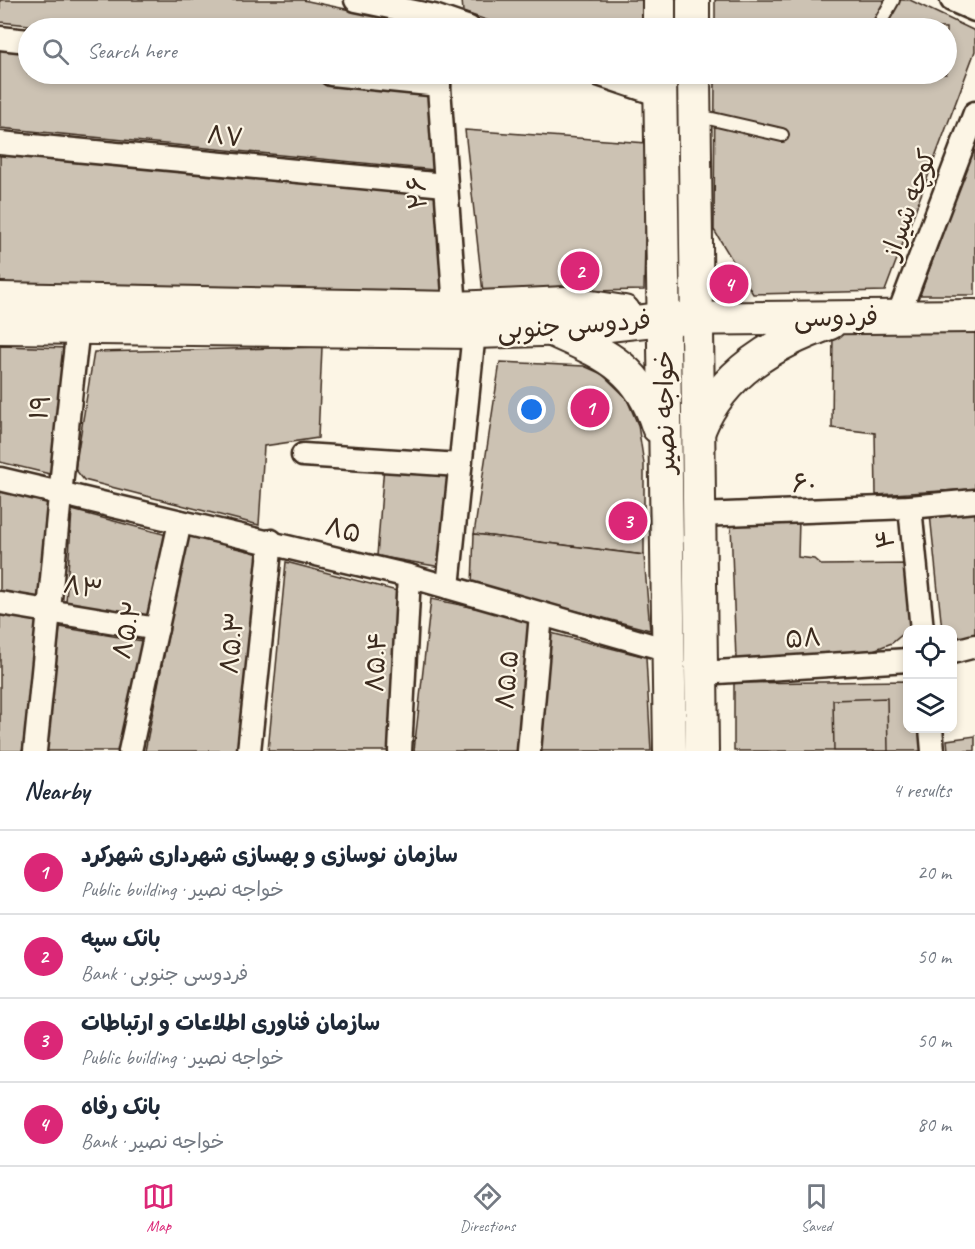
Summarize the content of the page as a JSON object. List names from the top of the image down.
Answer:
{
  "streets": {
    "main road": ["فردوسی", "فردوسی جنوبی", "خواجه نصیر"],
    "street": [
      "۸۷",
      "۲۶",
      "کوچه شیراز",
      "۱۹",
      "۶۰",
      "۸۵",
      "۴",
      "۸۳",
      "۸۵.۲",
      "۵۸",
      "۸۵.۳",
      "۸۵.۴",
      "۸۵.۵"
    ]
  },
  "crossings": [
    ["۸۷", "۲۶"],
    ["۲۶", "فردوسی جنوبی"],
    ["۲۶", "۸۵"],
    ["کوچه شیراز", "فردوسی"],
    ["فردوسی", "فردوسی جنوبی"],
    ["فردوسی", "خواجه نصیر"],
    ["فردوسی جنوبی", "۱۹"],
    ["فردوسی جنوبی", "خواجه نصیر"],
    ["۱۹", "۸۵"],
    ["۱۹", "۸۳"],
    ["خواجه نصیر", "۶۰"],
    ["خواجه نصیر", "۸۵"],
    ["خواجه نصیر", "۵۸"],
    ["۶۰", "۴"],
    ["۸۵", "۸۵.۲"],
    ["۸۵", "۸۵.۳"],
    ["۸۵", "۸۵.۴"],
    ["۸۵", "۸۵.۵"],
    ["۸۳", "۸۵.۲"]
  ],
  "page": {
    "search": "Search here",
    "pins": [
      "2",
      "4",
      "1",
      "3"
    ],
    "heading": ["Nearby", "4 results"],
    "list": [
      {
        "mark": "1",
        "name": "سازمان نوسازی و بهسازی شهرداری شهرکرد",
        "note": "Public building · خواجه نصیر",
        "value": "20 m"
      },
      {
        "mark": "2",
        "name": "بانک سپه",
        "note": "Bank · فردوسی جنوبی",
        "value": "50 m"
      },
      {
        "mark": "3",
        "name": "سازمان فناوری اطلاعات و ارتباطات",
        "note": "Public building · خواجه نصیر",
        "value": "50 m"
      },
      {
        "mark": "4",
        "name": "بانک رفاه",
        "note": "Bank · خواجه نصیر",
        "value": "80 m"
      }
    ],
    "nav": ["Map", "Directions", "Saved"]
  }
}
